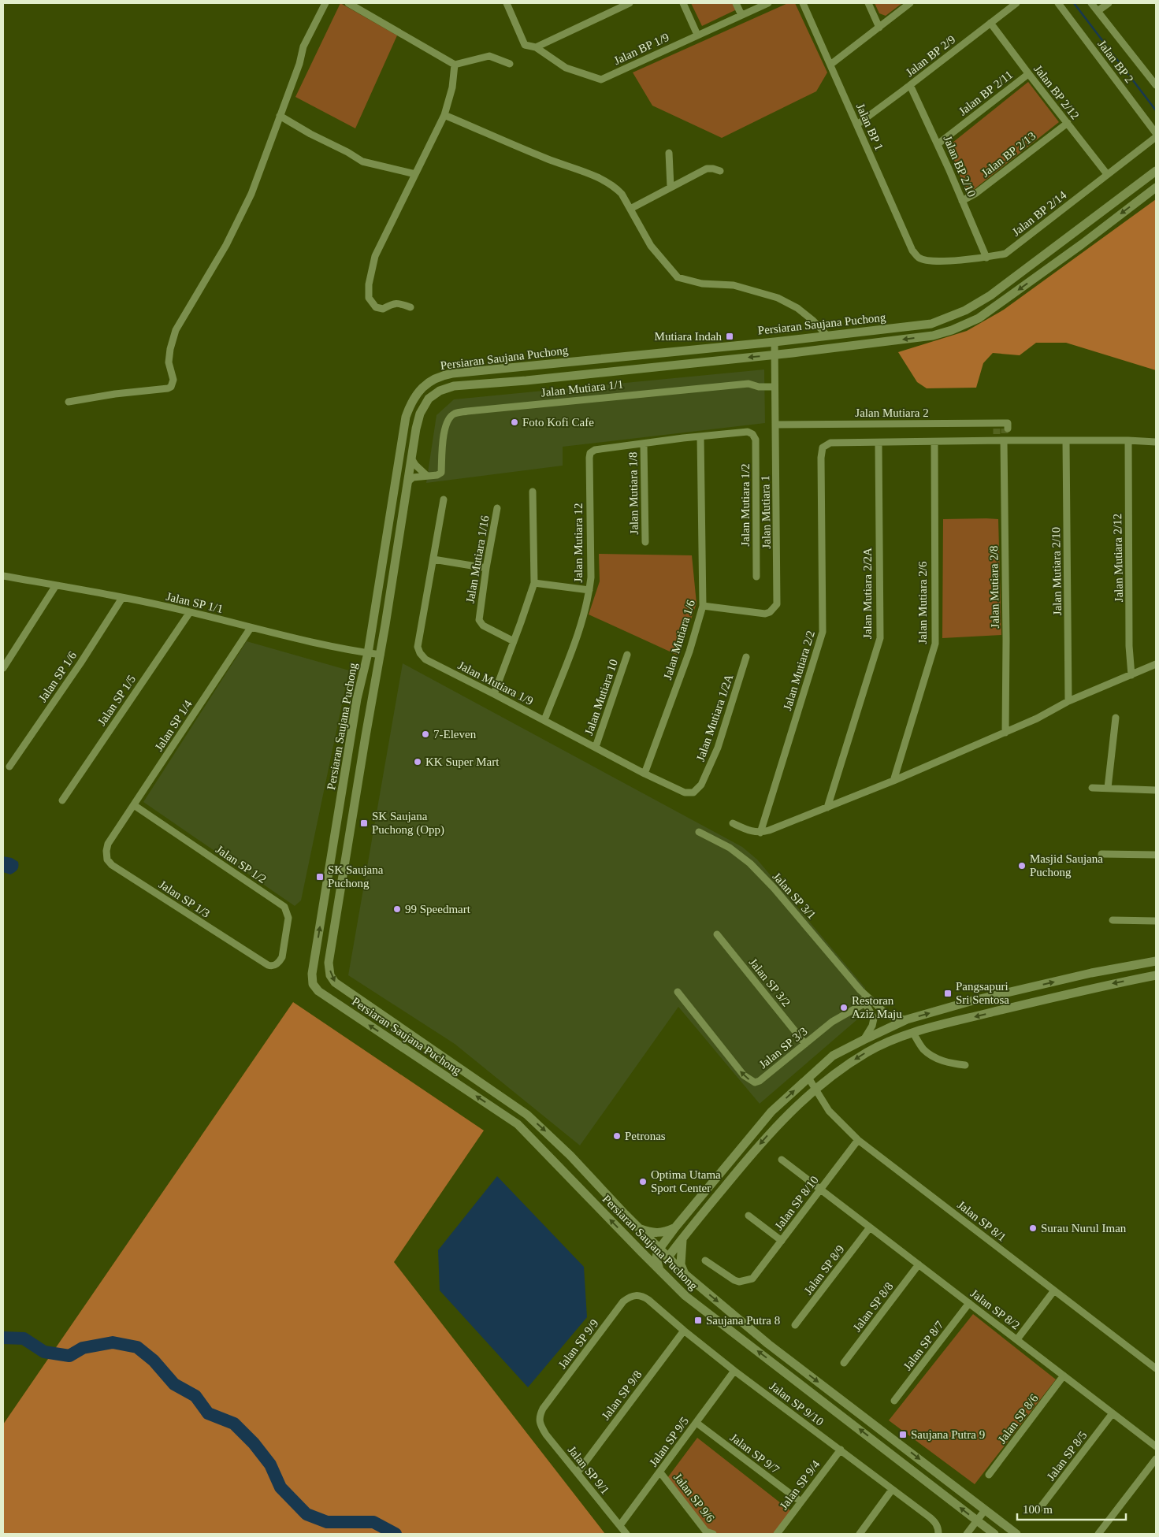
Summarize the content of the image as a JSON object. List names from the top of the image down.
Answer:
{
  "streets": {
    "street": [
      "Jalan BP 1/9",
      "Jalan BP 2/9",
      "Jalan BP 2",
      "Jalan BP 2/12",
      "Jalan BP 2/11",
      "Jalan BP 1",
      "Jalan BP 2/13",
      "Jalan BP 2/10",
      "Jalan BP 2/14",
      "Persiaran Saujana Puchong",
      "Jalan Mutiara 1/1",
      "Jalan Mutiara 2",
      "Jalan Mutiara 1/8",
      "Jalan Mutiara 1/2",
      "Jalan Mutiara 1",
      "Jalan Mutiara 12",
      "Jalan Mutiara 2/12",
      "Jalan Mutiara 1/16",
      "Jalan Mutiara 2/10",
      "Jalan Mutiara 2/8",
      "Jalan Mutiara 2/2A",
      "Jalan SP 1/1",
      "Jalan Mutiara 2/6",
      "Jalan Mutiara 1/6",
      "Jalan Mutiara 2/2",
      "Jalan SP 1/6",
      "Jalan Mutiara 1/9",
      "Jalan Mutiara 10",
      "Jalan SP 1/5",
      "Jalan Mutiara 1/2A",
      "Jalan SP 1/4",
      "Jalan SP 1/2",
      "Jalan SP 3/1",
      "Jalan SP 1/3",
      "Jalan SP 3/2",
      "Jalan SP 3/3",
      "Jalan SP 8/10",
      "Jalan SP 8/1",
      "Jalan SP 8/9",
      "Jalan SP 8/8",
      "Jalan SP 8/2",
      "Jalan SP 9/9",
      "Jalan SP 8/7",
      "Jalan SP 9/8",
      "Jalan SP 9/10",
      "Jalan SP 8/6",
      "Jalan SP 9/5",
      "Jalan SP 9/7",
      "Jalan SP 8/5",
      "Jalan SP 9/1",
      "Jalan SP 9/4",
      "Jalan SP 9/6"
    ]
  },
  "crossings": [
    ["Jalan BP 2/9", "Jalan BP 2/12"],
    ["Jalan BP 2/9", "Jalan BP 1"],
    ["Jalan BP 2/9", "Jalan BP 2/10"],
    ["Jalan BP 2/12", "Jalan BP 2/11"],
    ["Jalan BP 2/12", "Jalan BP 2/13"],
    ["Jalan BP 2/12", "Jalan BP 2/14"],
    ["Jalan BP 2/11", "Jalan BP 2/10"],
    ["Jalan BP 1", "Jalan BP 2/14"],
    ["Jalan BP 2/13", "Jalan BP 2/10"],
    ["Jalan BP 2/10", "Jalan BP 2/14"],
    ["Persiaran Saujana Puchong", "Jalan Mutiara 1"],
    ["Persiaran Saujana Puchong", "Jalan SP 1/1"],
    ["Jalan Mutiara 1/1", "Jalan Mutiara 1"],
    ["Jalan Mutiara 2", "Jalan Mutiara 1"],
    ["Jalan Mutiara 2", "Jalan Mutiara 2/8"],
    ["Jalan Mutiara 1/8", "Jalan Mutiara 12"],
    ["Jalan Mutiara 1/2", "Jalan Mutiara 1/6"],
    ["Jalan Mutiara 1", "Jalan Mutiara 1/6"],
    ["Jalan Mutiara 12", "Jalan Mutiara 1/9"],
    ["Jalan Mutiara 2/2A", "Jalan Mutiara 2/2"],
    ["Jalan SP 1/1", "Jalan SP 1/6"],
    ["Jalan SP 1/1", "Jalan SP 1/5"],
    ["Jalan SP 1/1", "Jalan SP 1/4"],
    ["Jalan Mutiara 1/6", "Jalan Mutiara 1/9"],
    ["Jalan Mutiara 1/9", "Jalan Mutiara 10"],
    ["Jalan Mutiara 1/9", "Jalan Mutiara 1/2A"],
    ["Jalan SP 1/4", "Jalan SP 1/2"],
    ["Jalan SP 1/4", "Jalan SP 1/3"],
    ["Jalan SP 1/2", "Jalan SP 1/3"],
    ["Jalan SP 3/1", "Jalan SP 3/3"],
    ["Jalan SP 3/2", "Jalan SP 3/3"],
    ["Jalan SP 8/10", "Jalan SP 8/1"],
    ["Jalan SP 8/10", "Jalan SP 8/2"],
    ["Jalan SP 8/9", "Jalan SP 8/2"],
    ["Jalan SP 8/8", "Jalan SP 8/2"],
    ["Jalan SP 8/2", "Jalan SP 8/7"],
    ["Jalan SP 8/2", "Jalan SP 8/6"],
    ["Jalan SP 8/2", "Jalan SP 8/5"],
    ["Jalan SP 9/9", "Jalan SP 9/10"],
    ["Jalan SP 9/9", "Jalan SP 9/1"],
    ["Jalan SP 9/8", "Jalan SP 9/10"],
    ["Jalan SP 9/8", "Jalan SP 9/1"],
    ["Jalan SP 9/10", "Jalan SP 9/5"],
    ["Jalan SP 9/10", "Jalan SP 9/4"],
    ["Jalan SP 9/5", "Jalan SP 9/7"],
    ["Jalan SP 9/5", "Jalan SP 9/1"],
    ["Jalan SP 9/5", "Jalan SP 9/6"],
    ["Jalan SP 9/7", "Jalan SP 9/4"]
  ],
  "places": {
    "transit": [
      "Mutiara Indah",
      "SK Saujana Puchong (Opp)",
      "SK Saujana Puchong",
      "Pangsapuri Sri Sentosa",
      "Saujana Putra 8",
      "Saujana Putra 9"
    ],
    "other": [
      "Foto Kofi Cafe",
      "7-Eleven",
      "KK Super Mart",
      "Masjid Saujana Puchong",
      "99 Speedmart",
      "Restoran Aziz Maju",
      "Petronas",
      "Optima Utama Sport Center",
      "Surau Nurul Iman"
    ]
  },
  "scale_bar": "100 m"
}
